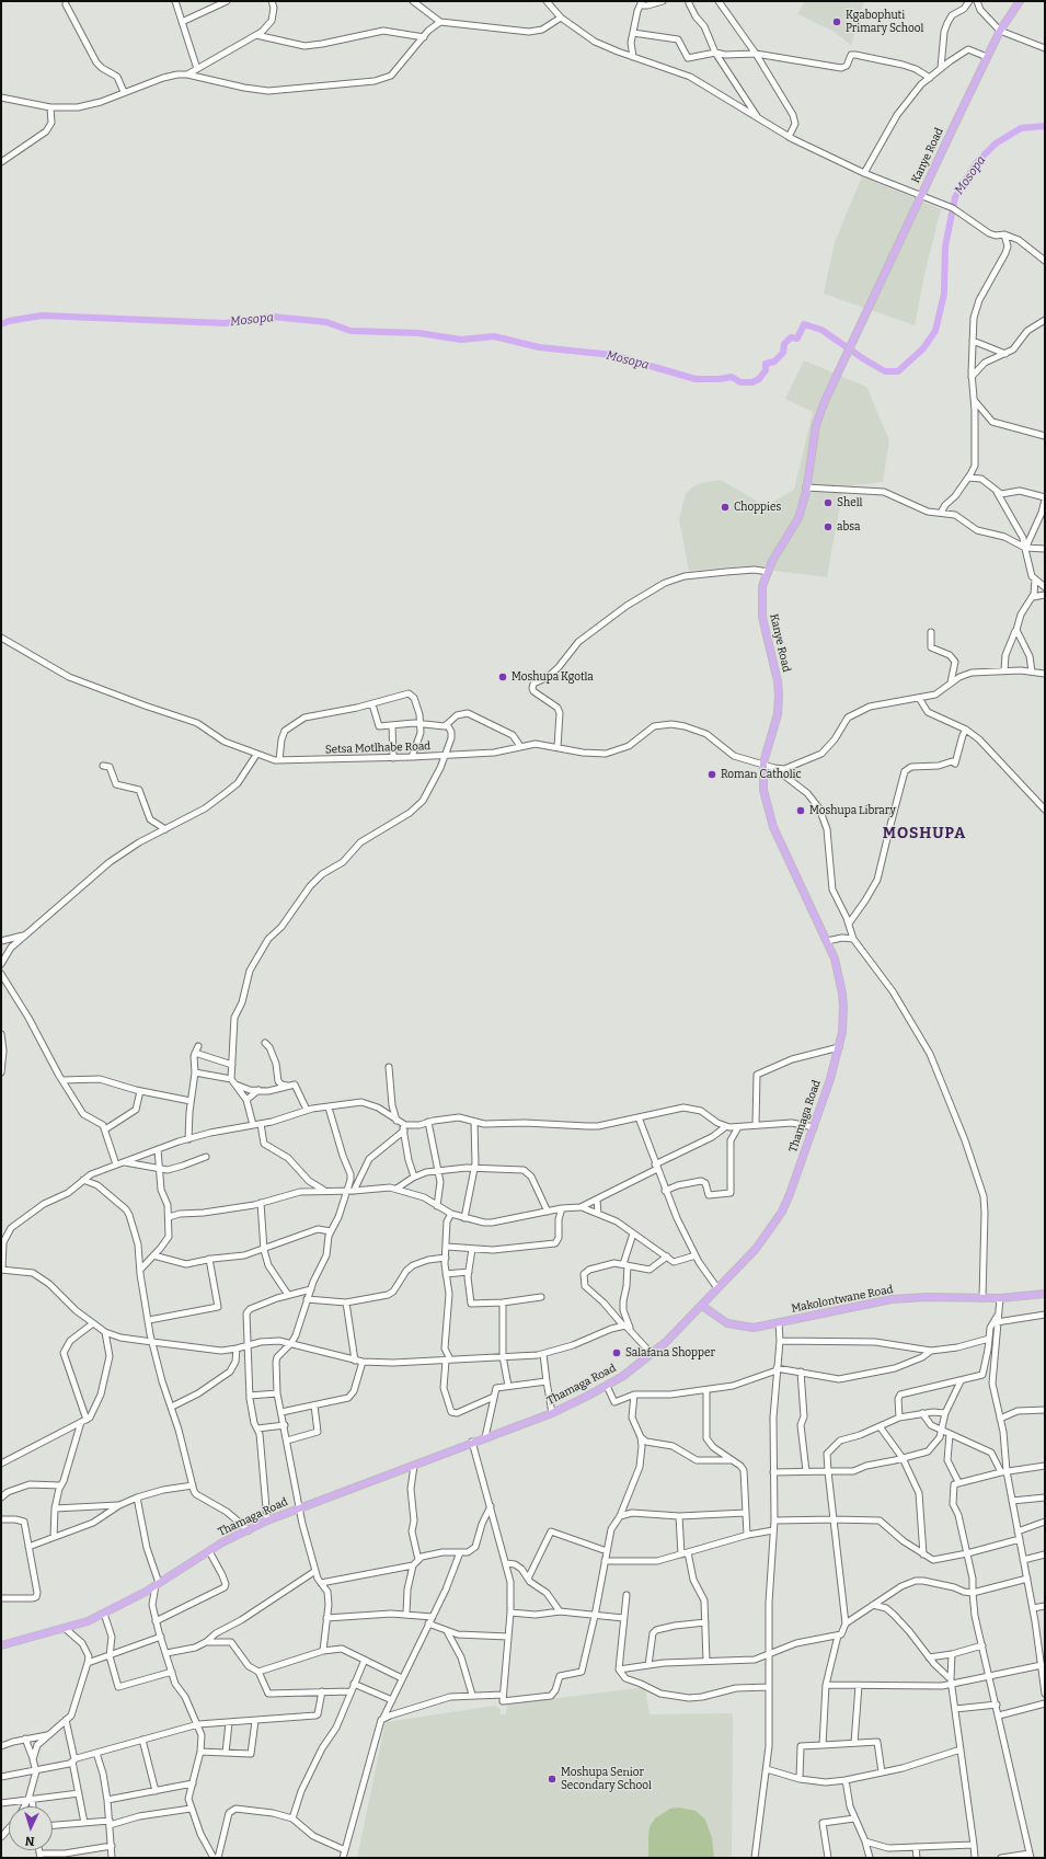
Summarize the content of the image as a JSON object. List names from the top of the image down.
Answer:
{
  "streets": {
    "main road": ["Kanye Road", "Thamaga Road", "Makolontwane Road"],
    "street": ["Setsa Motlhabe Road"]
  },
  "crossings": [
    ["Kanye Road", "Setsa Motlhabe Road"],
    ["Kanye Road", "Thamaga Road"],
    ["Setsa Motlhabe Road", "Thamaga Road"],
    ["Thamaga Road", "Makolontwane Road"]
  ],
  "districts": ["MOSHUPA"],
  "water": ["Mosopa"],
  "places": [
    "Kgabophuti Primary School",
    "Shell",
    "Choppies",
    "absa",
    "Moshupa Kgotla",
    "Roman Catholic",
    "Moshupa Library",
    "Salafana Shopper",
    "Moshupa Senior Secondary School"
  ],
  "north": "bottom"
}
